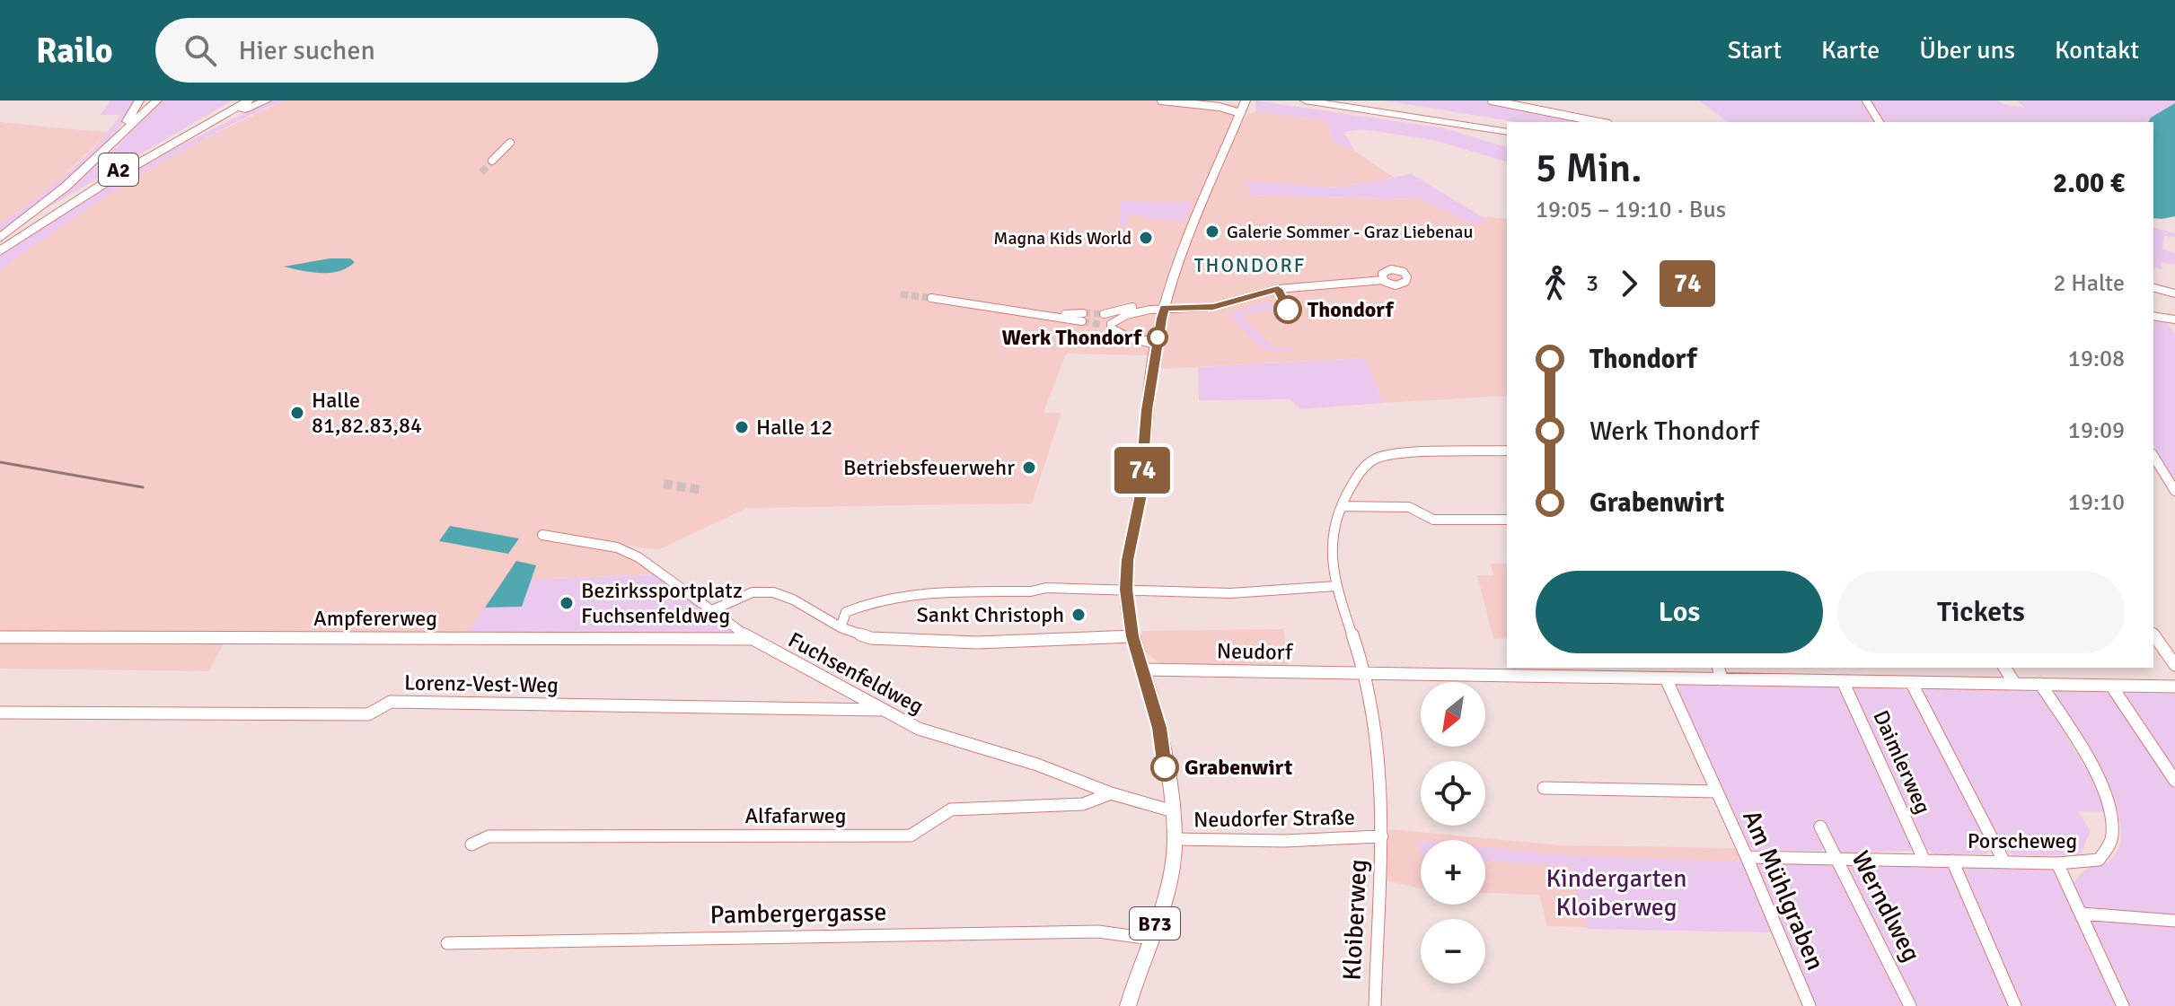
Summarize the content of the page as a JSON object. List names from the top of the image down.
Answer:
{
  "streets": {
    "highway": ["A2"],
    "main road": ["B73"],
    "street": [
      "Ampfererweg",
      "Neudorf",
      "Fuchsenfeldweg",
      "Lorenz-Vest-Weg",
      "Daimlerweg",
      "Alfafarweg",
      "Neudorfer Straße",
      "Porscheweg",
      "Am Mühlgraben",
      "Werndlweg",
      "Pambergergasse",
      "Kloiberweg"
    ]
  },
  "crossings": [
    ["Ampfererweg", "Fuchsenfeldweg"],
    ["Neudorf", "Neudorfer Straße"],
    ["Neudorf", "B73"],
    ["Fuchsenfeldweg", "Lorenz-Vest-Weg"],
    ["Fuchsenfeldweg", "Alfafarweg"],
    ["Fuchsenfeldweg", "B73"],
    ["Daimlerweg", "Porscheweg"],
    ["Neudorfer Straße", "Kloiberweg"],
    ["Neudorfer Straße", "B73"],
    ["Porscheweg", "Am Mühlgraben"],
    ["Porscheweg", "Werndlweg"],
    ["Pambergergasse", "B73"]
  ],
  "districts": ["THONDORF"],
  "parks": ["Kindergarten Kloiberweg"],
  "places": [
    "Galerie Sommer - Graz Liebenau",
    "Magna Kids World",
    "Thondorf",
    "Werk Thondorf",
    "Halle 81,82.83,84",
    "Halle 12",
    "Betriebsfeuerwehr",
    "Bezirkssportplatz Fuchsenfeldweg",
    "Sankt Christoph",
    "Grabenwirt"
  ],
  "lines": ["bus line 74"],
  "north": "bottom left",
  "page": {
    "header": "Railo",
    "search": "Hier suchen",
    "nav": [
      "Start",
      "Karte",
      "Über uns",
      "Kontakt"
    ],
    "on_map": "74",
    "heading": ["5 Min.", "19:05 – 19:10 · Bus", "2.00 €"],
    "legs": ["3", "74", "2 Halte"],
    "list": [
      {
        "name": "Thondorf",
        "value": "19:08"
      },
      {
        "name": "Werk Thondorf",
        "value": "19:09"
      },
      {
        "name": "Grabenwirt",
        "value": "19:10"
      }
    ],
    "buttons": ["Los", "Tickets"],
    "map_buttons": ["+", "−"]
  }
}
